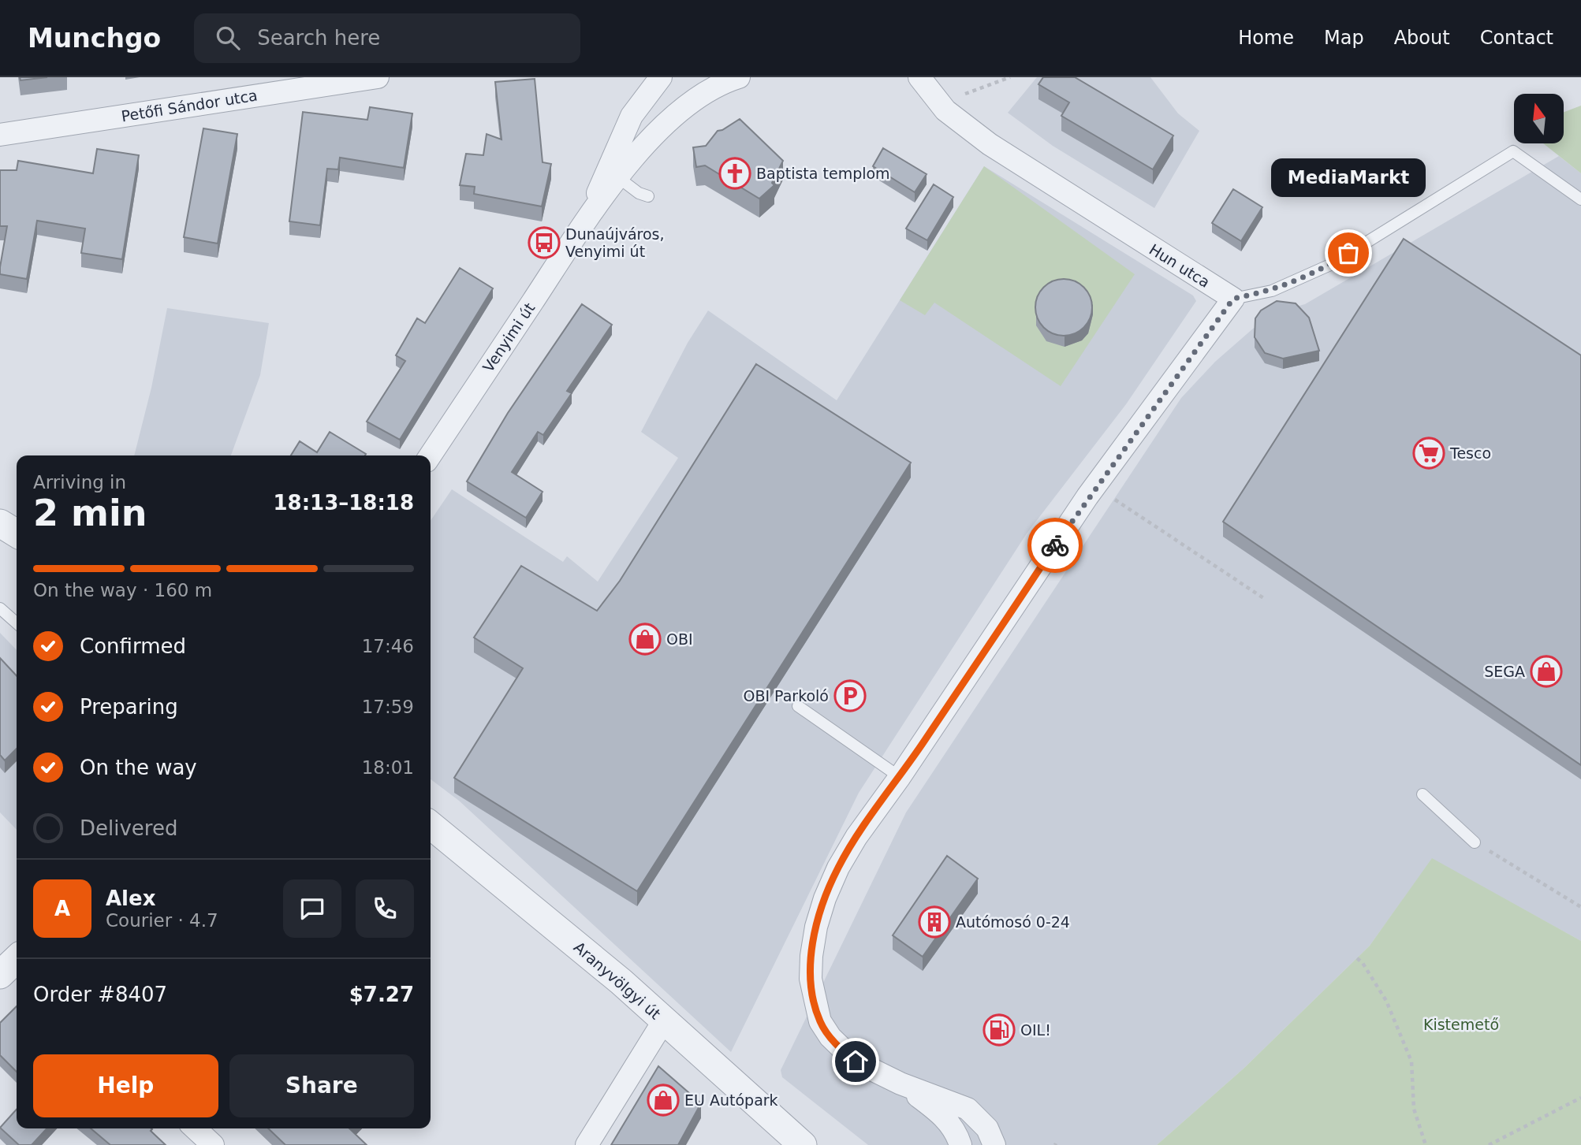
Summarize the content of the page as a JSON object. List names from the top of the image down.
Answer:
{
  "streets": {
    "street": [
      "Petőfi Sándor utca",
      "Hun utca",
      "Venyimi út",
      "Aranyvölgyi út"
    ]
  },
  "parks": ["Kistemető"],
  "places": {
    "church": ["Baptista templom"],
    "bus stop": ["Dunaújváros, Venyimi út"],
    "other": ["MediaMarkt"],
    "supermarket": ["Tesco"],
    "shop": ["OBI", "SEGA", "EU Autópark"],
    "parking": ["OBI Parkoló"],
    "building": ["Autómosó 0-24"],
    "fuel station": ["OIL!"]
  },
  "north": "top",
  "page": {
    "header": "Munchgo",
    "search": "Search here",
    "nav": [
      "Home",
      "Map",
      "About",
      "Contact"
    ],
    "bubble": "MediaMarkt",
    "heading": ["2 min", "Arriving in", "18:13–18:18"],
    "panel": [
      "Alex",
      "Courier · 4.7",
      "Order #8407",
      "$7.27"
    ],
    "bar": "On the way · 160 m",
    "list": [
      ["Confirmed", "17:46"],
      ["Preparing", "17:59"],
      ["On the way", "18:01"],
      "Delivered"
    ],
    "round": "A",
    "buttons": ["Help", "Share"]
  }
}
